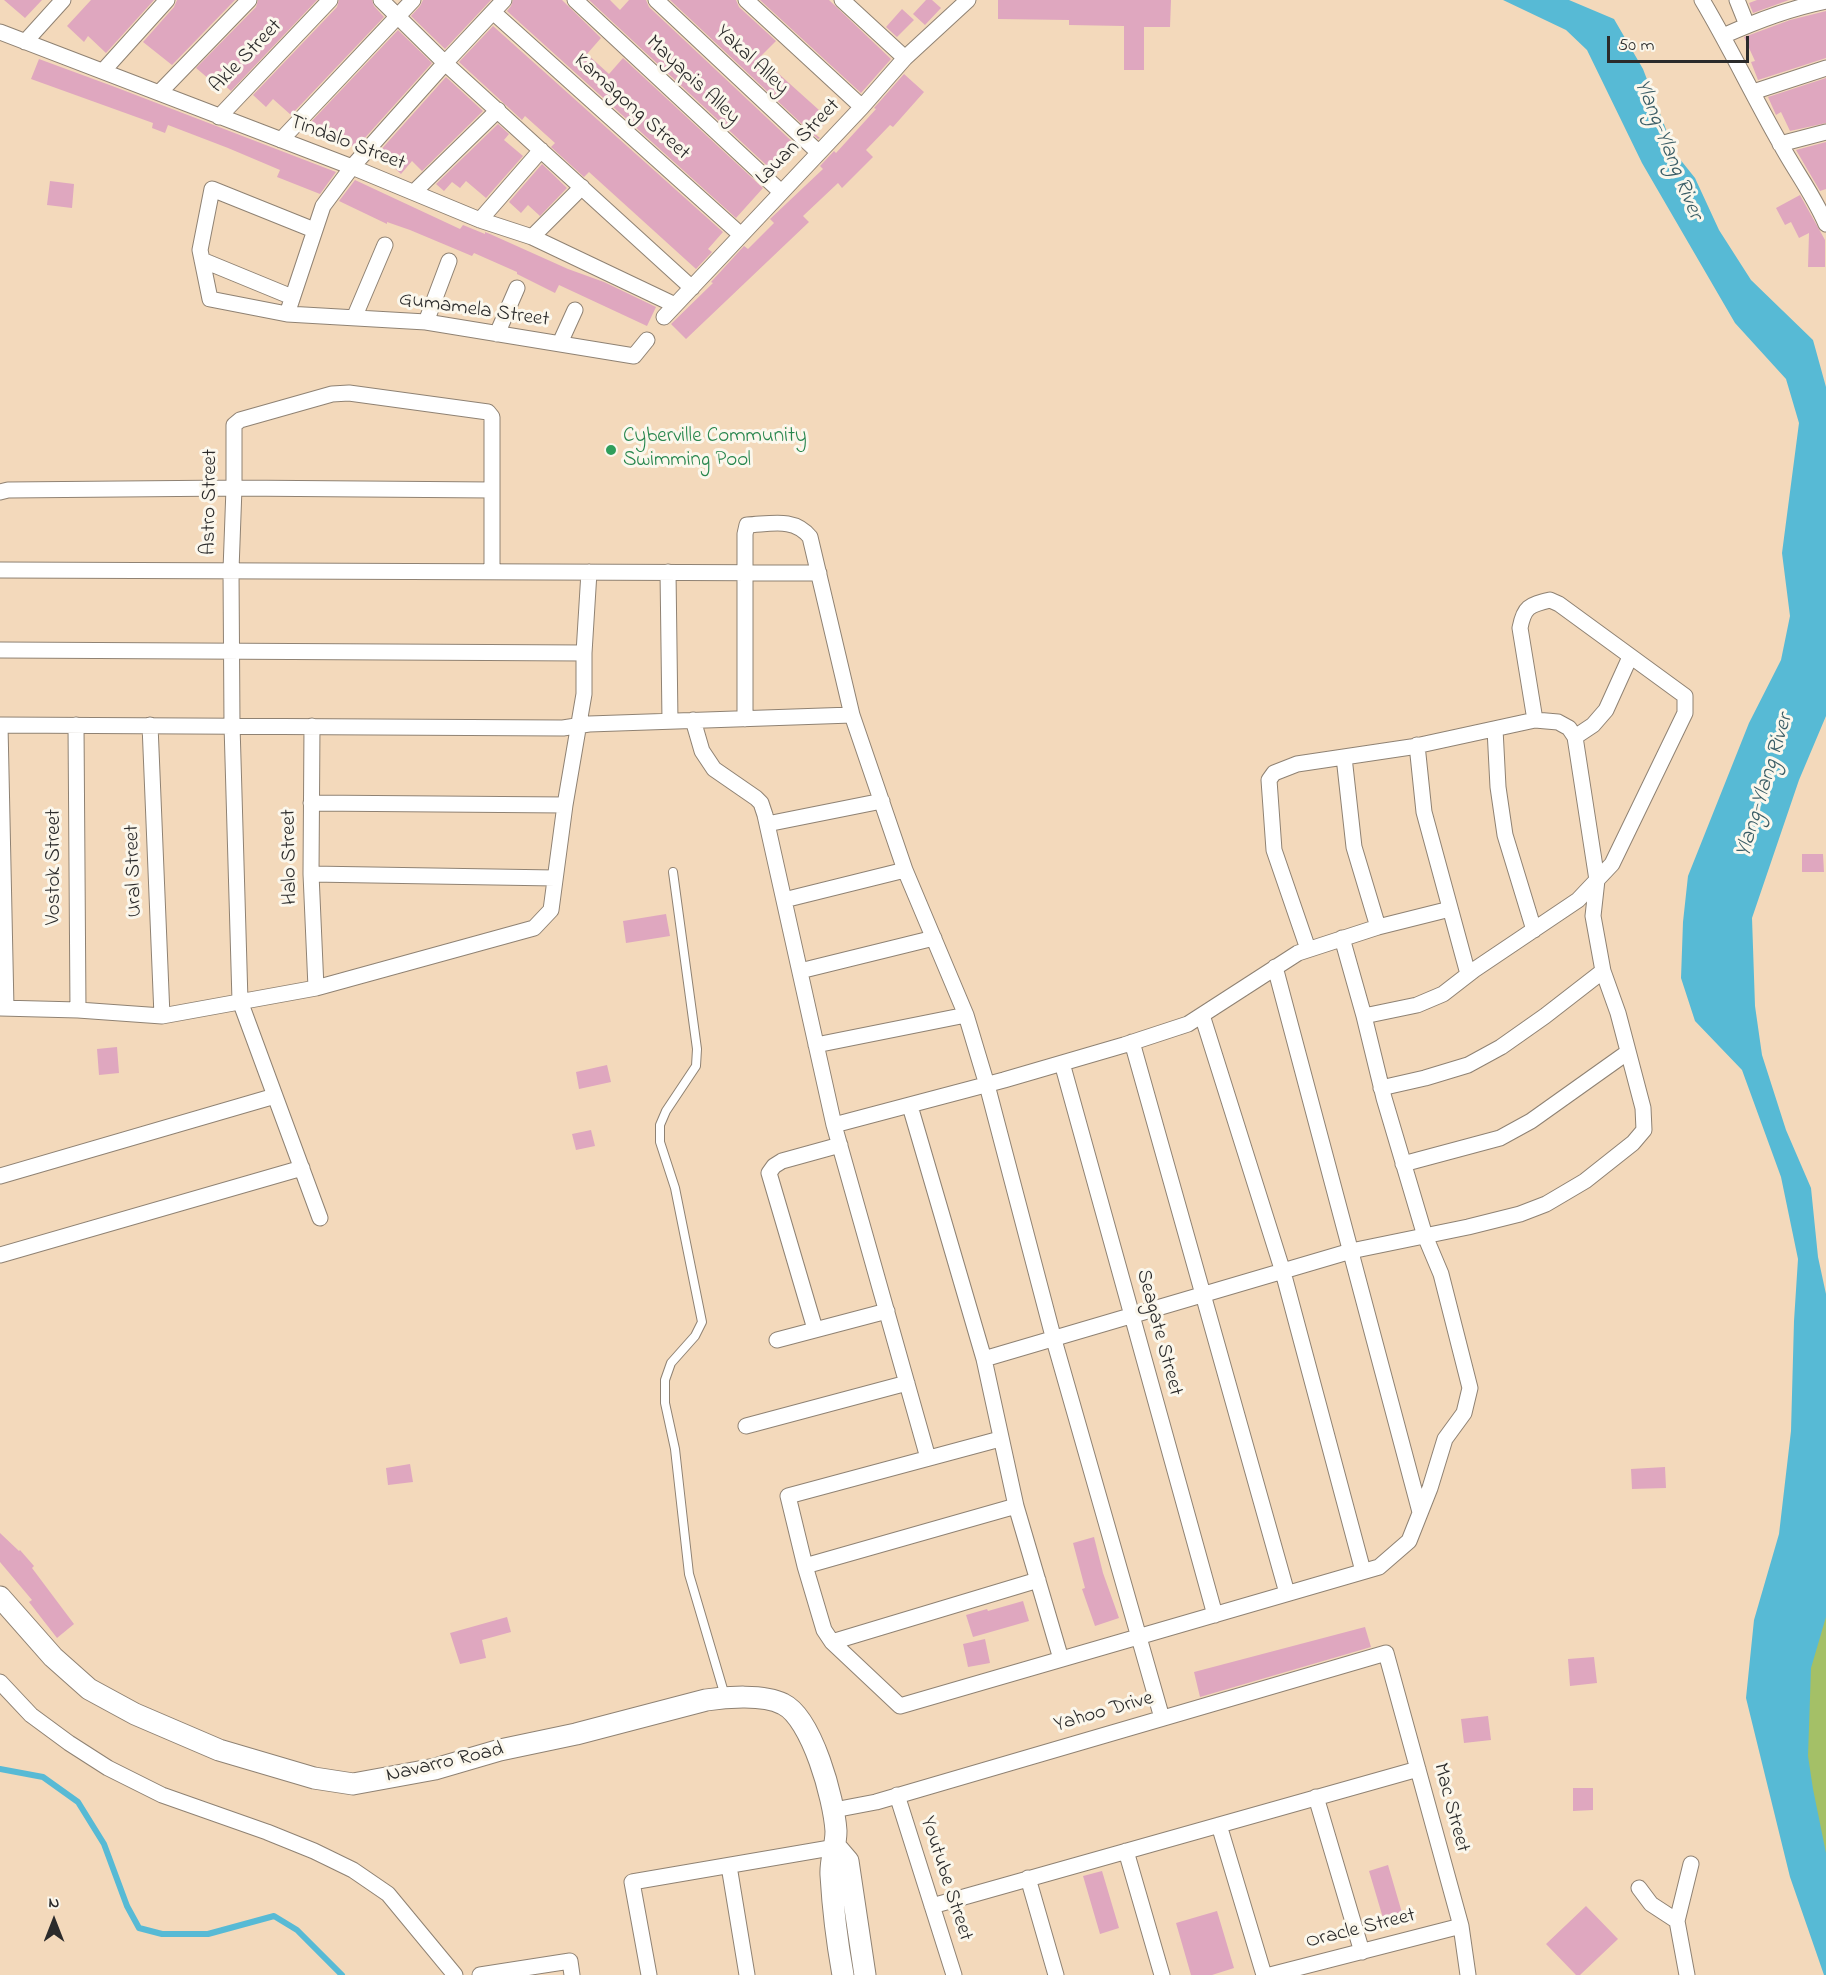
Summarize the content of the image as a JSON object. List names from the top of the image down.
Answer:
{
  "streets": {
    "street": [
      "Akle Street",
      "Yakal Alley",
      "Mayapis Alley",
      "Kamagong Street",
      "Lauan Street",
      "Tindalo Street",
      "Gumamela Street",
      "Astro Street",
      "Halo Street",
      "Vostok Street",
      "Ural Street",
      "Seagate Street",
      "Yahoo Drive",
      "Navarro Road",
      "Mac Street",
      "Youtube Street",
      "Oracle Street"
    ]
  },
  "crossings": [
    ["Akle Street", "Tindalo Street"],
    ["Yakal Alley", "Lauan Street"],
    ["Mayapis Alley", "Lauan Street"],
    ["Kamagong Street", "Lauan Street"],
    ["Lauan Street", "Tindalo Street"],
    ["Yahoo Drive", "Navarro Road"],
    ["Yahoo Drive", "Mac Street"],
    ["Yahoo Drive", "Youtube Street"],
    ["Mac Street", "Oracle Street"]
  ],
  "water": ["Ylang-Ylang River"],
  "places": ["Cyberville Community Swimming Pool"],
  "scale_bar": "50 m",
  "north": "top"
}
